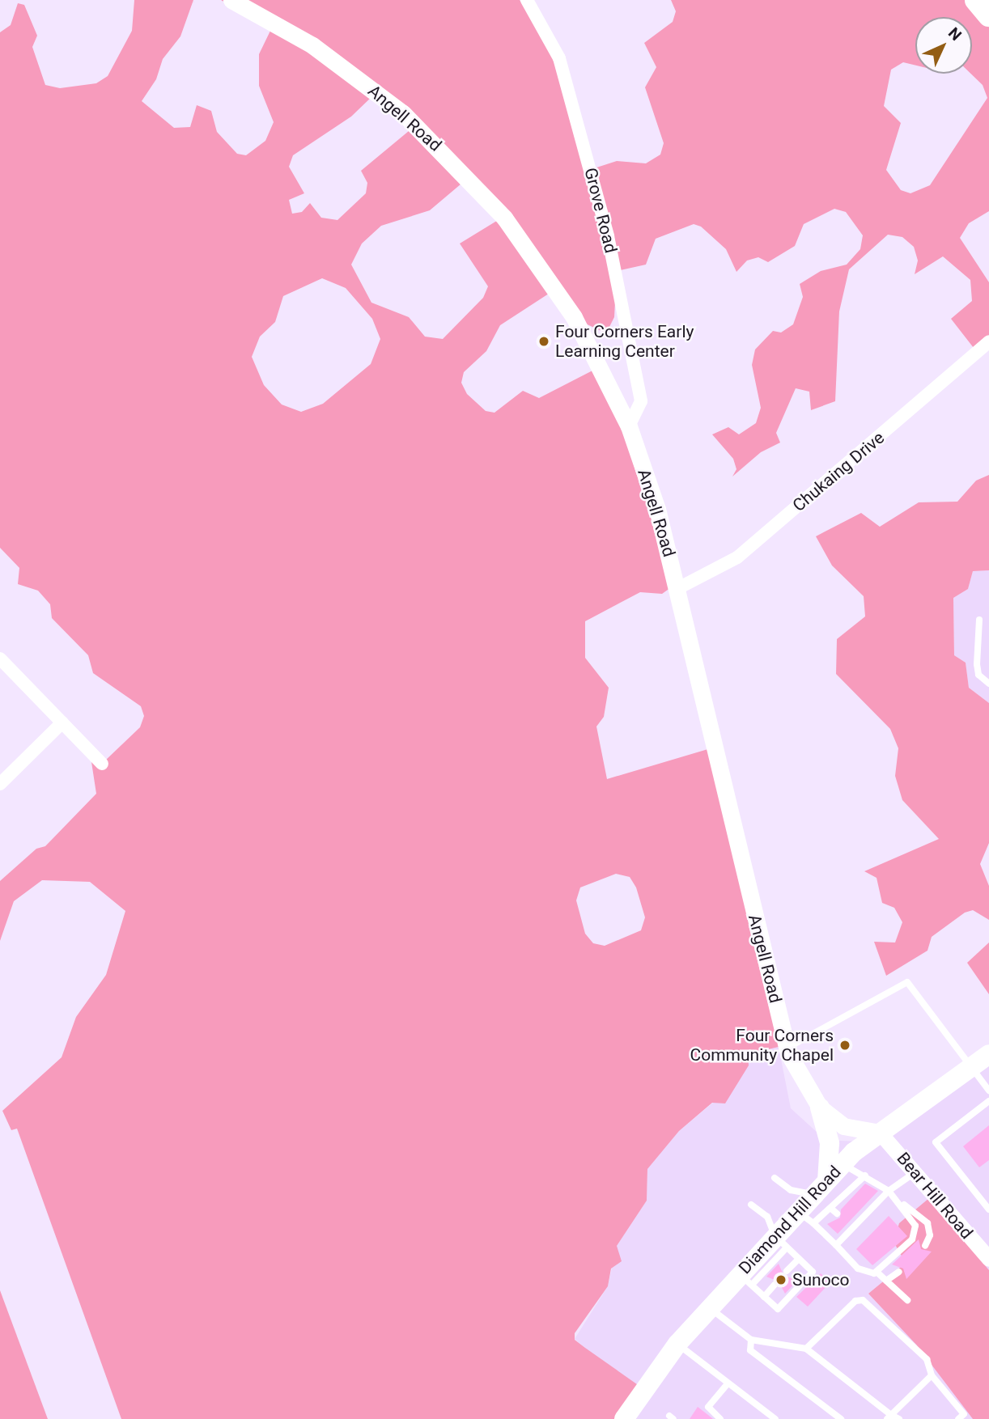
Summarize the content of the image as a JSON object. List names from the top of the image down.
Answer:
{
  "streets": {
    "main road": ["Angell Road", "Diamond Hill Road"],
    "street": ["Grove Road", "Chukaing Drive", "Bear Hill Road"]
  },
  "crossings": [
    ["Angell Road", "Grove Road"],
    ["Angell Road", "Chukaing Drive"],
    ["Angell Road", "Bear Hill Road"],
    ["Angell Road", "Diamond Hill Road"],
    ["Bear Hill Road", "Diamond Hill Road"]
  ],
  "places": ["Four Corners Early Learning Center", "Four Corners Community Chapel", "Sunoco"],
  "north": "top right"
}
